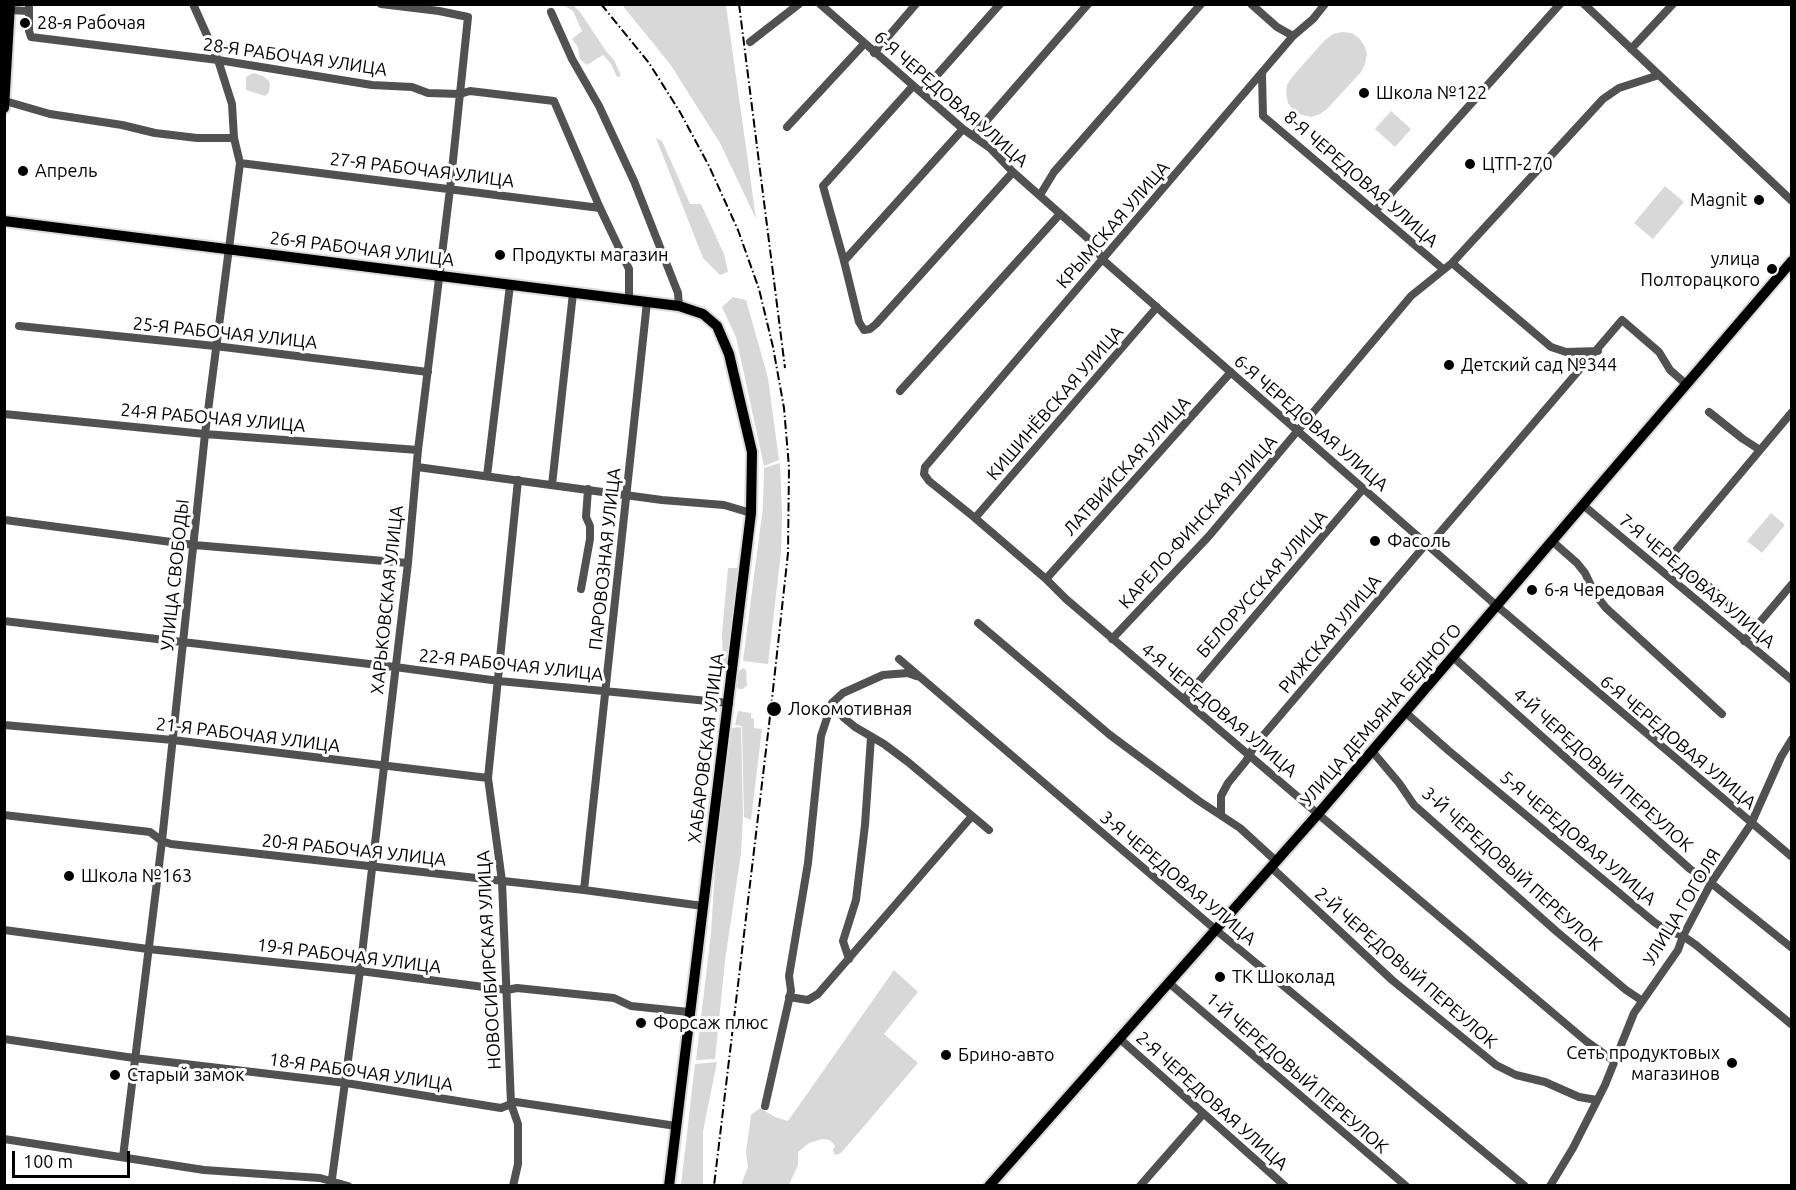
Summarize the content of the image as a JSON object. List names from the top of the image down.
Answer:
{
  "streets": {
    "main road": ["26-Я РАБОЧАЯ УЛИЦА", "УЛИЦА ДЕМЬЯНА БЕДНОГО", "ХАБАРОВСКАЯ УЛИЦА"],
    "street": [
      "28-Я РАБОЧАЯ УЛИЦА",
      "6-Я ЧЕРЕДОВАЯ УЛИЦА",
      "27-Я РАБОЧАЯ УЛИЦА",
      "8-Я ЧЕРЕДОВАЯ УЛИЦА",
      "КРЫМСКАЯ УЛИЦА",
      "25-Я РАБОЧАЯ УЛИЦА",
      "КИШИНЁВСКАЯ УЛИЦА",
      "24-Я РАБОЧАЯ УЛИЦА",
      "ЛАТВИЙСКАЯ УЛИЦА",
      "КАРЕЛО-ФИНСКАЯ УЛИЦА",
      "ПАРОВОЗНАЯ УЛИЦА",
      "УЛИЦА СВОБОДЫ",
      "7-Я ЧЕРЕДОВАЯ УЛИЦА",
      "БЕЛОРУССКАЯ УЛИЦА",
      "ХАРЬКОВСКАЯ УЛИЦА",
      "РИЖСКАЯ УЛИЦА",
      "22-Я РАБОЧАЯ УЛИЦА",
      "4-Я ЧЕРЕДОВАЯ УЛИЦА",
      "21-Я РАБОЧАЯ УЛИЦА",
      "4-Й ЧЕРЕДОВЫЙ ПЕРЕУЛОК",
      "5-Я ЧЕРЕДОВАЯ УЛИЦА",
      "20-Я РАБОЧАЯ УЛИЦА",
      "3-Й ЧЕРЕДОВЫЙ ПЕРЕУЛОК",
      "3-Я ЧЕРЕДОВАЯ УЛИЦА",
      "УЛИЦА ГОГОЛЯ",
      "19-Я РАБОЧАЯ УЛИЦА",
      "НОВОСИБИРСКАЯ УЛИЦА",
      "2-Й ЧЕРЕДОВЫЙ ПЕРЕУЛОК",
      "18-Я РАБОЧАЯ УЛИЦА",
      "1-Й ЧЕРЕДОВЫЙ ПЕРЕУЛОК",
      "2-Я ЧЕРЕДОВАЯ УЛИЦА"
    ]
  },
  "crossings": [
    ["28-Я РАБОЧАЯ УЛИЦА", "27-Я РАБОЧАЯ УЛИЦА"],
    ["28-Я РАБОЧАЯ УЛИЦА", "УЛИЦА СВОБОДЫ"],
    ["28-Я РАБОЧАЯ УЛИЦА", "ХАРЬКОВСКАЯ УЛИЦА"],
    ["6-Я ЧЕРЕДОВАЯ УЛИЦА", "КРЫМСКАЯ УЛИЦА"],
    ["6-Я ЧЕРЕДОВАЯ УЛИЦА", "КИШИНЁВСКАЯ УЛИЦА"],
    ["6-Я ЧЕРЕДОВАЯ УЛИЦА", "ЛАТВИЙСКАЯ УЛИЦА"],
    ["6-Я ЧЕРЕДОВАЯ УЛИЦА", "КАРЕЛО-ФИНСКАЯ УЛИЦА"],
    ["6-Я ЧЕРЕДОВАЯ УЛИЦА", "БЕЛОРУССКАЯ УЛИЦА"],
    ["6-Я ЧЕРЕДОВАЯ УЛИЦА", "РИЖСКАЯ УЛИЦА"],
    ["6-Я ЧЕРЕДОВАЯ УЛИЦА", "УЛИЦА ДЕМЬЯНА БЕДНОГО"],
    ["6-Я ЧЕРЕДОВАЯ УЛИЦА", "УЛИЦА ГОГОЛЯ"],
    ["27-Я РАБОЧАЯ УЛИЦА", "УЛИЦА СВОБОДЫ"],
    ["27-Я РАБОЧАЯ УЛИЦА", "ХАРЬКОВСКАЯ УЛИЦА"],
    ["8-Я ЧЕРЕДОВАЯ УЛИЦА", "КРЫМСКАЯ УЛИЦА"],
    ["8-Я ЧЕРЕДОВАЯ УЛИЦА", "КАРЕЛО-ФИНСКАЯ УЛИЦА"],
    ["8-Я ЧЕРЕДОВАЯ УЛИЦА", "РИЖСКАЯ УЛИЦА"],
    ["КРЫМСКАЯ УЛИЦА", "4-Я ЧЕРЕДОВАЯ УЛИЦА"],
    ["26-Я РАБОЧАЯ УЛИЦА", "ПАРОВОЗНАЯ УЛИЦА"],
    ["26-Я РАБОЧАЯ УЛИЦА", "УЛИЦА СВОБОДЫ"],
    ["26-Я РАБОЧАЯ УЛИЦА", "ХАРЬКОВСКАЯ УЛИЦА"],
    ["26-Я РАБОЧАЯ УЛИЦА", "ХАБАРОВСКАЯ УЛИЦА"],
    ["25-Я РАБОЧАЯ УЛИЦА", "УЛИЦА СВОБОДЫ"],
    ["25-Я РАБОЧАЯ УЛИЦА", "ХАРЬКОВСКАЯ УЛИЦА"],
    ["КИШИНЁВСКАЯ УЛИЦА", "4-Я ЧЕРЕДОВАЯ УЛИЦА"],
    ["24-Я РАБОЧАЯ УЛИЦА", "УЛИЦА СВОБОДЫ"],
    ["24-Я РАБОЧАЯ УЛИЦА", "ХАРЬКОВСКАЯ УЛИЦА"],
    ["ЛАТВИЙСКАЯ УЛИЦА", "4-Я ЧЕРЕДОВАЯ УЛИЦА"],
    ["КАРЕЛО-ФИНСКАЯ УЛИЦА", "4-Я ЧЕРЕДОВАЯ УЛИЦА"],
    ["ПАРОВОЗНАЯ УЛИЦА", "22-Я РАБОЧАЯ УЛИЦА"],
    ["ПАРОВОЗНАЯ УЛИЦА", "20-Я РАБОЧАЯ УЛИЦА"],
    ["УЛИЦА СВОБОДЫ", "22-Я РАБОЧАЯ УЛИЦА"],
    ["УЛИЦА СВОБОДЫ", "21-Я РАБОЧАЯ УЛИЦА"],
    ["УЛИЦА СВОБОДЫ", "20-Я РАБОЧАЯ УЛИЦА"],
    ["УЛИЦА СВОБОДЫ", "19-Я РАБОЧАЯ УЛИЦА"],
    ["УЛИЦА СВОБОДЫ", "18-Я РАБОЧАЯ УЛИЦА"],
    ["7-Я ЧЕРЕДОВАЯ УЛИЦА", "УЛИЦА ДЕМЬЯНА БЕДНОГО"],
    ["БЕЛОРУССКАЯ УЛИЦА", "4-Я ЧЕРЕДОВАЯ УЛИЦА"],
    ["ХАРЬКОВСКАЯ УЛИЦА", "22-Я РАБОЧАЯ УЛИЦА"],
    ["ХАРЬКОВСКАЯ УЛИЦА", "21-Я РАБОЧАЯ УЛИЦА"],
    ["ХАРЬКОВСКАЯ УЛИЦА", "20-Я РАБОЧАЯ УЛИЦА"],
    ["ХАРЬКОВСКАЯ УЛИЦА", "19-Я РАБОЧАЯ УЛИЦА"],
    ["ХАРЬКОВСКАЯ УЛИЦА", "18-Я РАБОЧАЯ УЛИЦА"],
    ["РИЖСКАЯ УЛИЦА", "4-Я ЧЕРЕДОВАЯ УЛИЦА"],
    ["РИЖСКАЯ УЛИЦА", "УЛИЦА ДЕМЬЯНА БЕДНОГО"],
    ["РИЖСКАЯ УЛИЦА", "2-Й ЧЕРЕДОВЫЙ ПЕРЕУЛОК"],
    ["22-Я РАБОЧАЯ УЛИЦА", "ХАБАРОВСКАЯ УЛИЦА"],
    ["22-Я РАБОЧАЯ УЛИЦА", "НОВОСИБИРСКАЯ УЛИЦА"],
    ["4-Я ЧЕРЕДОВАЯ УЛИЦА", "УЛИЦА ДЕМЬЯНА БЕДНОГО"],
    ["4-Я ЧЕРЕДОВАЯ УЛИЦА", "УЛИЦА ГОГОЛЯ"],
    ["УЛИЦА ДЕМЬЯНА БЕДНОГО", "4-Й ЧЕРЕДОВЫЙ ПЕРЕУЛОК"],
    ["УЛИЦА ДЕМЬЯНА БЕДНОГО", "5-Я ЧЕРЕДОВАЯ УЛИЦА"],
    ["УЛИЦА ДЕМЬЯНА БЕДНОГО", "3-Й ЧЕРЕДОВЫЙ ПЕРЕУЛОК"],
    ["УЛИЦА ДЕМЬЯНА БЕДНОГО", "3-Я ЧЕРЕДОВАЯ УЛИЦА"],
    ["УЛИЦА ДЕМЬЯНА БЕДНОГО", "2-Й ЧЕРЕДОВЫЙ ПЕРЕУЛОК"],
    ["УЛИЦА ДЕМЬЯНА БЕДНОГО", "1-Й ЧЕРЕДОВЫЙ ПЕРЕУЛОК"],
    ["УЛИЦА ДЕМЬЯНА БЕДНОГО", "2-Я ЧЕРЕДОВАЯ УЛИЦА"],
    ["21-Я РАБОЧАЯ УЛИЦА", "НОВОСИБИРСКАЯ УЛИЦА"],
    ["ХАБАРОВСКАЯ УЛИЦА", "20-Я РАБОЧАЯ УЛИЦА"],
    ["ХАБАРОВСКАЯ УЛИЦА", "19-Я РАБОЧАЯ УЛИЦА"],
    ["ХАБАРОВСКАЯ УЛИЦА", "18-Я РАБОЧАЯ УЛИЦА"],
    ["4-Й ЧЕРЕДОВЫЙ ПЕРЕУЛОК", "УЛИЦА ГОГОЛЯ"],
    ["5-Я ЧЕРЕДОВАЯ УЛИЦА", "УЛИЦА ГОГОЛЯ"],
    ["20-Я РАБОЧАЯ УЛИЦА", "НОВОСИБИРСКАЯ УЛИЦА"],
    ["3-Й ЧЕРЕДОВЫЙ ПЕРЕУЛОК", "УЛИЦА ГОГОЛЯ"],
    ["УЛИЦА ГОГОЛЯ", "2-Й ЧЕРЕДОВЫЙ ПЕРЕУЛОК"],
    ["19-Я РАБОЧАЯ УЛИЦА", "НОВОСИБИРСКАЯ УЛИЦА"],
    ["НОВОСИБИРСКАЯ УЛИЦА", "18-Я РАБОЧАЯ УЛИЦА"]
  ],
  "places": [
    "28-я Рабочая",
    "Школа №122",
    "ЦТП-270",
    "Апрель",
    "Magnit",
    "Продукты магазин",
    "улица Полторацкого",
    "Детский сад №344",
    "Фасоль",
    "6-я Чередовая",
    "Локомотивная",
    "Школа №163",
    "ТК Шоколад",
    "Форсаж плюс",
    "Брино-авто",
    "Сеть продуктовых магазинов",
    "Старый замок"
  ],
  "scale_bar": "100 m"
}
